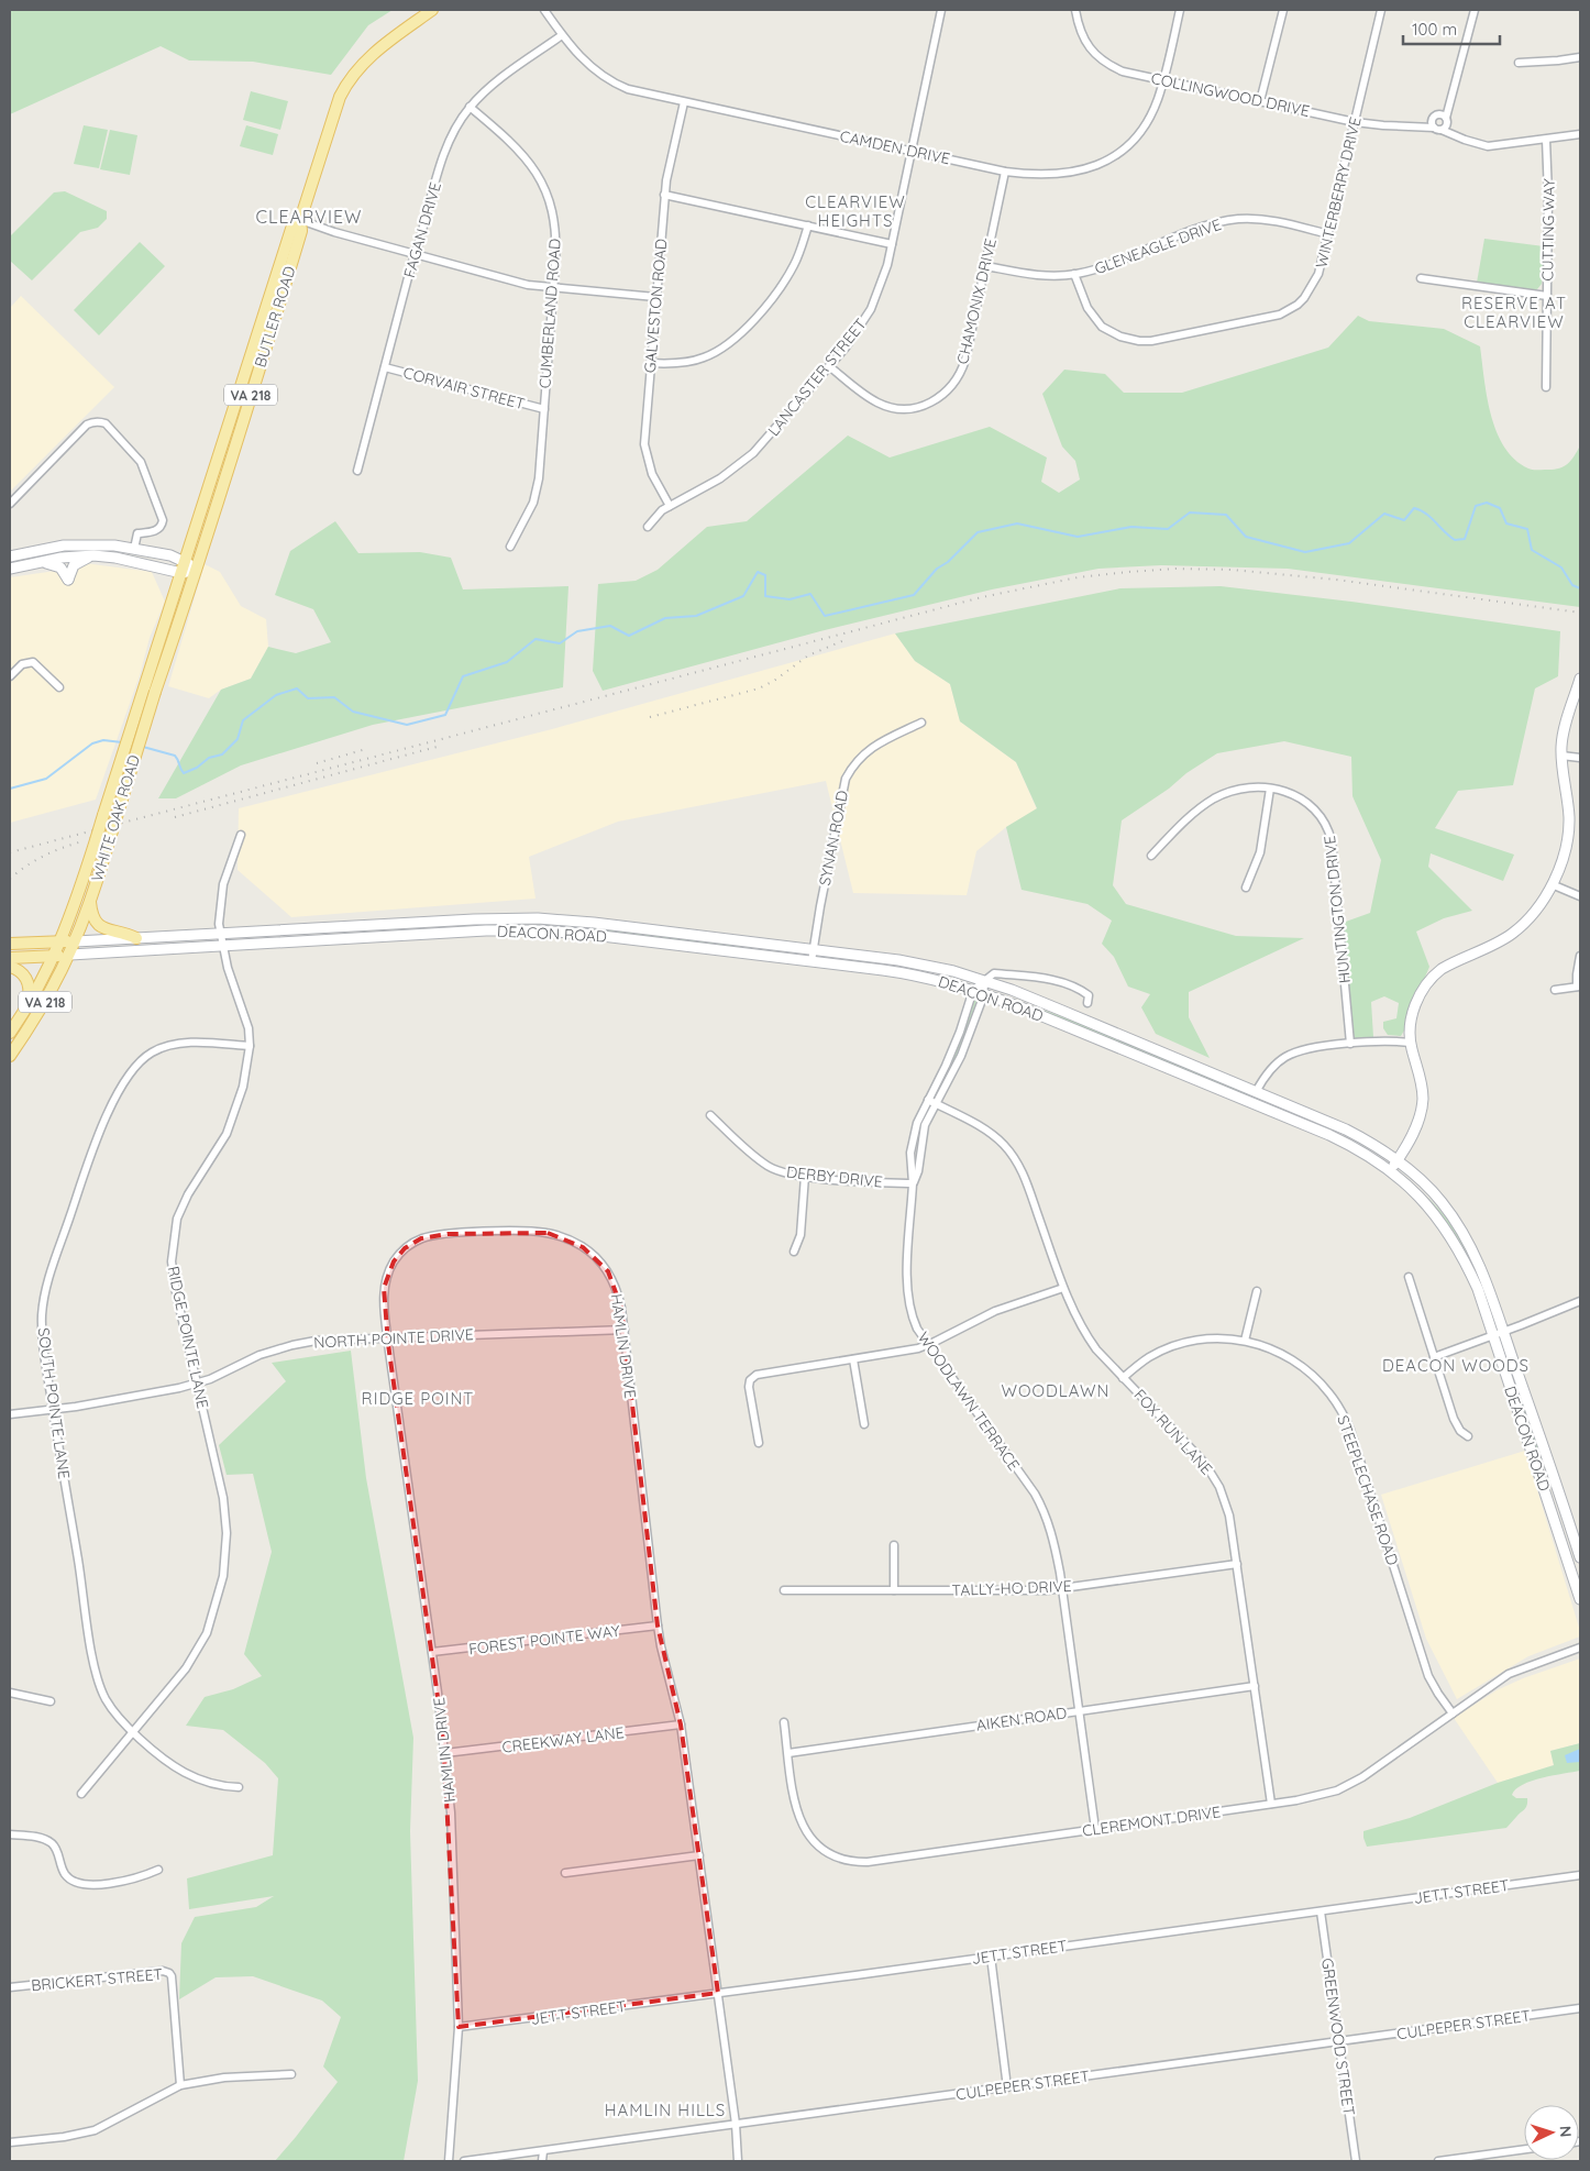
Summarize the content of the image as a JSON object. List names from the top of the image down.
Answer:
{
  "streets": {
    "main road": [
      "BUTLER ROAD",
      "VA 218",
      "WHITE OAK ROAD",
      "DEACON ROAD"
    ],
    "street": [
      "COLLINGWOOD DRIVE",
      "CAMDEN DRIVE",
      "WINTERBERRY DRIVE",
      "FAGAN DRIVE",
      "CUTTING WAY",
      "GLENEAGLE DRIVE",
      "CHAMONIX DRIVE",
      "GALVESTON ROAD",
      "CUMBERLAND ROAD",
      "LANCASTER STREET",
      "CORVAIR STREET",
      "SYNAN ROAD",
      "HUNTINGTON DRIVE",
      "DERBY DRIVE",
      "RIDGE POINTE LANE",
      "NORTH POINTE DRIVE",
      "HAMLIN DRIVE",
      "WOODLAWN TERRACE",
      "SOUTH POINTE LANE",
      "FOX RUN LANE",
      "STEEPLECHASE ROAD",
      "TALLY-HO DRIVE",
      "FOREST POINTE WAY",
      "AIKEN ROAD",
      "CREEKWAY LANE",
      "CLEREMONT DRIVE",
      "JETT STREET",
      "BRICKERT STREET",
      "CULPEPER STREET",
      "GREENWOOD STREET"
    ]
  },
  "crossings": [
    ["COLLINGWOOD DRIVE", "CAMDEN DRIVE"],
    ["COLLINGWOOD DRIVE", "WINTERBERRY DRIVE"],
    ["CAMDEN DRIVE", "FAGAN DRIVE"],
    ["CAMDEN DRIVE", "CHAMONIX DRIVE"],
    ["CAMDEN DRIVE", "GALVESTON ROAD"],
    ["CAMDEN DRIVE", "LANCASTER STREET"],
    ["WINTERBERRY DRIVE", "GLENEAGLE DRIVE"],
    ["FAGAN DRIVE", "CUMBERLAND ROAD"],
    ["FAGAN DRIVE", "CORVAIR STREET"],
    ["GLENEAGLE DRIVE", "CHAMONIX DRIVE"],
    ["CHAMONIX DRIVE", "LANCASTER STREET"],
    ["GALVESTON ROAD", "LANCASTER STREET"],
    ["CUMBERLAND ROAD", "CORVAIR STREET"],
    ["BUTLER ROAD", "VA 218"],
    ["BUTLER ROAD", "WHITE OAK ROAD"],
    ["VA 218", "WHITE OAK ROAD"],
    ["WHITE OAK ROAD", "DEACON ROAD"],
    ["SYNAN ROAD", "DEACON ROAD"],
    ["DEACON ROAD", "RIDGE POINTE LANE"],
    ["DEACON ROAD", "WOODLAWN TERRACE"],
    ["DERBY DRIVE", "WOODLAWN TERRACE"],
    ["RIDGE POINTE LANE", "NORTH POINTE DRIVE"],
    ["RIDGE POINTE LANE", "SOUTH POINTE LANE"],
    ["NORTH POINTE DRIVE", "HAMLIN DRIVE"],
    ["NORTH POINTE DRIVE", "SOUTH POINTE LANE"],
    ["HAMLIN DRIVE", "FOREST POINTE WAY"],
    ["HAMLIN DRIVE", "CREEKWAY LANE"],
    ["HAMLIN DRIVE", "JETT STREET"],
    ["HAMLIN DRIVE", "CULPEPER STREET"],
    ["WOODLAWN TERRACE", "FOX RUN LANE"],
    ["WOODLAWN TERRACE", "TALLY-HO DRIVE"],
    ["WOODLAWN TERRACE", "AIKEN ROAD"],
    ["WOODLAWN TERRACE", "CLEREMONT DRIVE"],
    ["FOX RUN LANE", "STEEPLECHASE ROAD"],
    ["FOX RUN LANE", "TALLY-HO DRIVE"],
    ["FOX RUN LANE", "AIKEN ROAD"],
    ["FOX RUN LANE", "CLEREMONT DRIVE"],
    ["STEEPLECHASE ROAD", "CLEREMONT DRIVE"],
    ["AIKEN ROAD", "CLEREMONT DRIVE"],
    ["JETT STREET", "GREENWOOD STREET"],
    ["CULPEPER STREET", "GREENWOOD STREET"]
  ],
  "districts": [
    "CLEARVIEW HEIGHTS",
    "CLEARVIEW",
    "RESERVE AT CLEARVIEW",
    "DEACON WOODS",
    "WOODLAWN",
    "RIDGE POINT",
    "HAMLIN HILLS"
  ],
  "scale_bar": "100 m",
  "north": "right"
}
